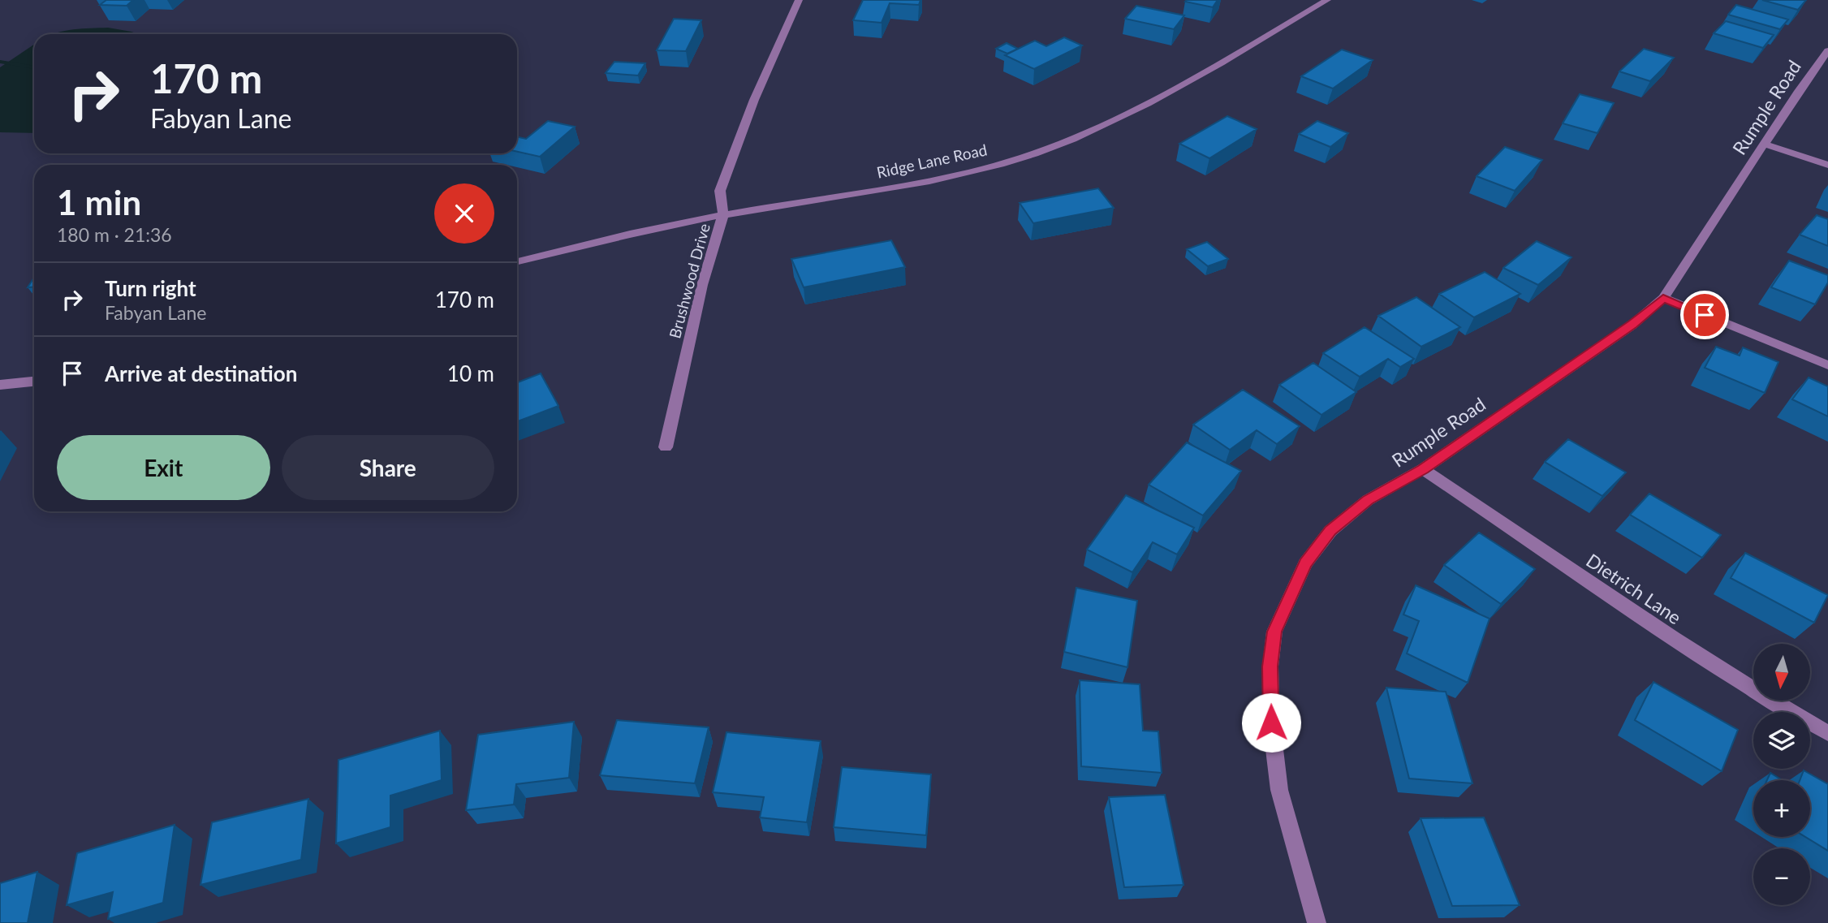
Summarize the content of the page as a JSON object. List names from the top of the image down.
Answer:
{
  "streets": {
    "street": [
      "Rumple Road",
      "Ridge Lane Road",
      "Brushwood Drive",
      "Dietrich Lane"
    ]
  },
  "crossings": [
    ["Rumple Road", "Dietrich Lane"],
    ["Ridge Lane Road", "Brushwood Drive"]
  ],
  "north": "bottom",
  "page": {
    "turn": ["170 m", "Fabyan Lane"],
    "heading": ["1 min", "180 m · 21:36"],
    "list": [
      {
        "name": "Turn right",
        "note": "Fabyan Lane",
        "value": "170 m"
      },
      {
        "name": "Arrive at destination",
        "value": "10 m"
      }
    ],
    "buttons": ["Exit", "Share"],
    "map_buttons": ["+", "−"]
  }
}
